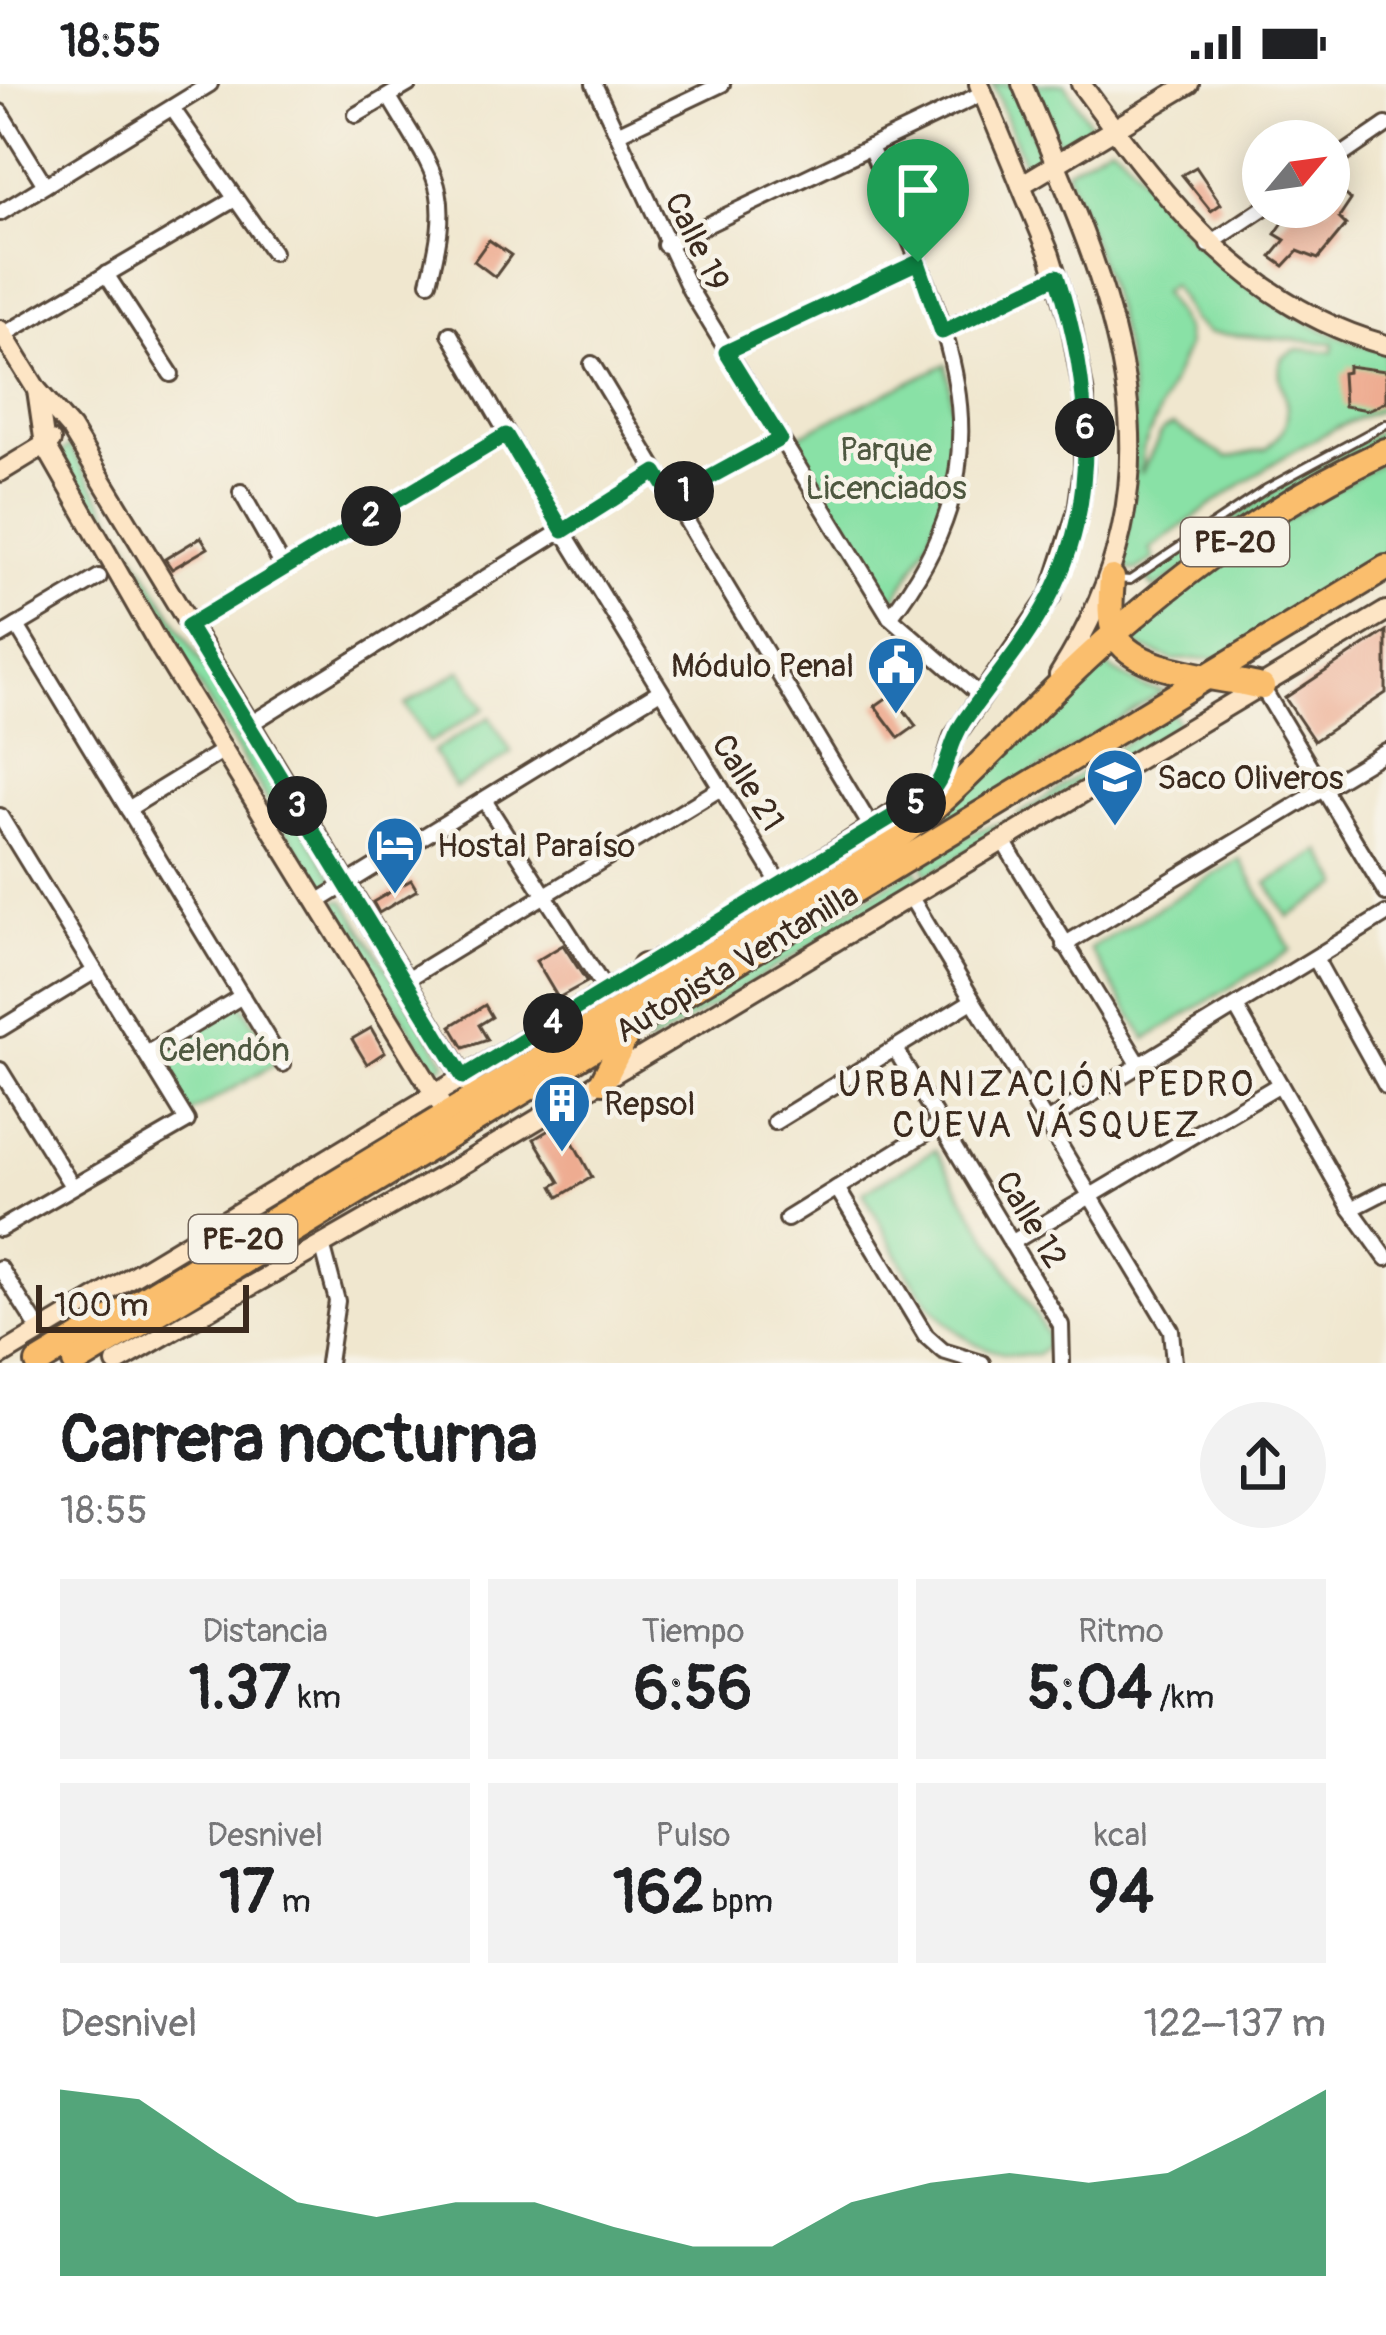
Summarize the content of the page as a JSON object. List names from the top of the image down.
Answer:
{
  "streets": {
    "highway": ["PE-20", "Autopista Ventanilla"],
    "street": ["Calle 19", "Calle 21", "Calle 12"]
  },
  "crossings": [
    ["Calle 19", "Autopista Ventanilla"],
    ["PE-20", "Autopista Ventanilla"],
    ["Calle 21", "Autopista Ventanilla"]
  ],
  "districts": ["URBANIZACIÓN PEDRO CUEVA VÁSQUEZ"],
  "parks": ["Parque Licenciados", "Celendón"],
  "places": {
    "public building": ["Módulo Penal"],
    "school or university": ["Saco Oliveros"],
    "hotel": ["Hostal Paraíso"],
    "building": ["Repsol"]
  },
  "scale_bar": "100 m",
  "north": "top right",
  "page": {
    "status": "18:55",
    "pins": [
      "6",
      "1",
      "2",
      "5",
      "3",
      "4"
    ],
    "scale": "100 m",
    "heading": ["Carrera nocturna", "18:55"],
    "stats": [
      ["Distancia", "1.37 km"],
      ["Tiempo", "6:56"],
      ["Ritmo", "5:04 /km"],
      ["Desnivel", "17 m"],
      ["Pulso", "162 bpm"],
      ["kcal", "94"]
    ],
    "chart": ["Desnivel", "122–137 m"]
  }
}
